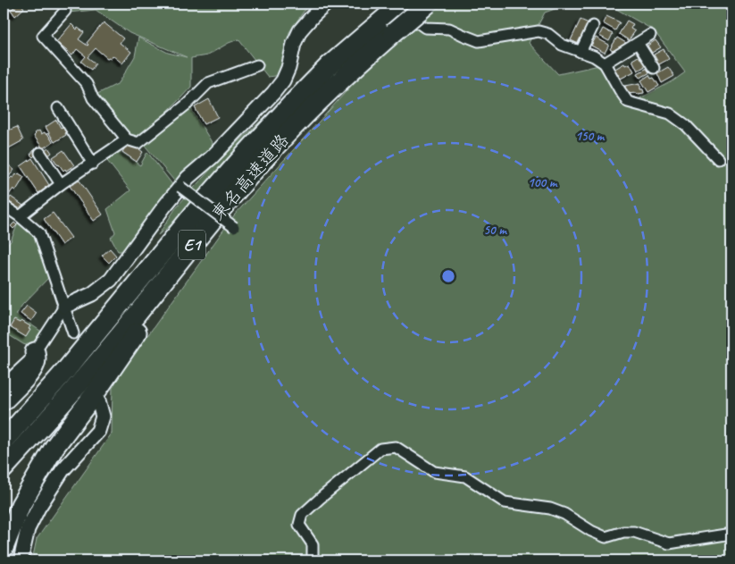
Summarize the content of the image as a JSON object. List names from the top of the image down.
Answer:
{
  "streets": {
    "highway": ["東名高速道路", "E1"]
  },
  "rings": ["150 m", "100 m", "50 m"]
}
